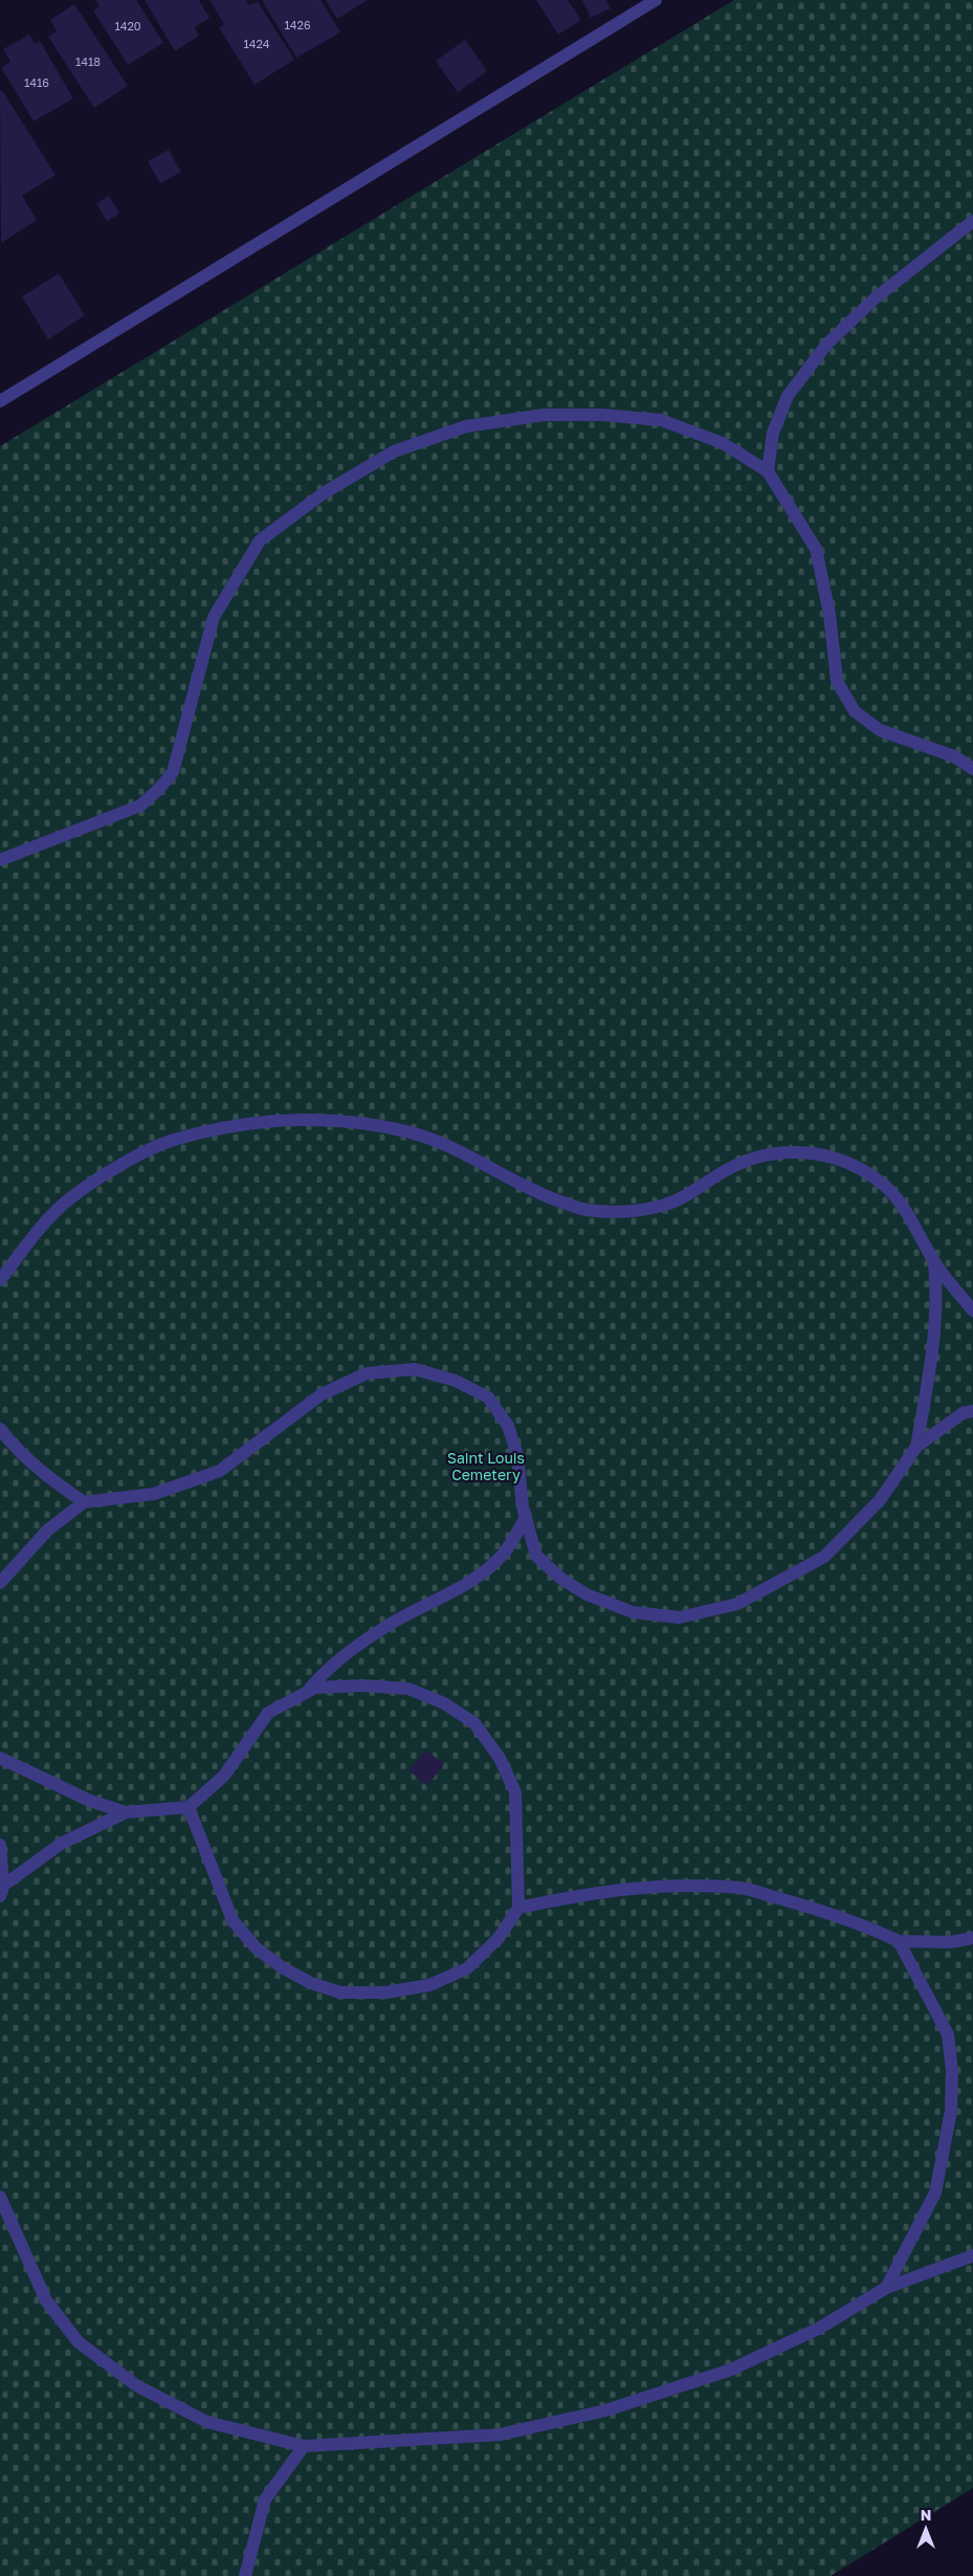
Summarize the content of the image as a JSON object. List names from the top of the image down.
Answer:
{
  "parks": ["Saint Louis Cemetery"],
  "house_numbers": [
    "1426",
    "1420",
    "1424",
    "1418",
    "1416"
  ],
  "north": "top"
}
